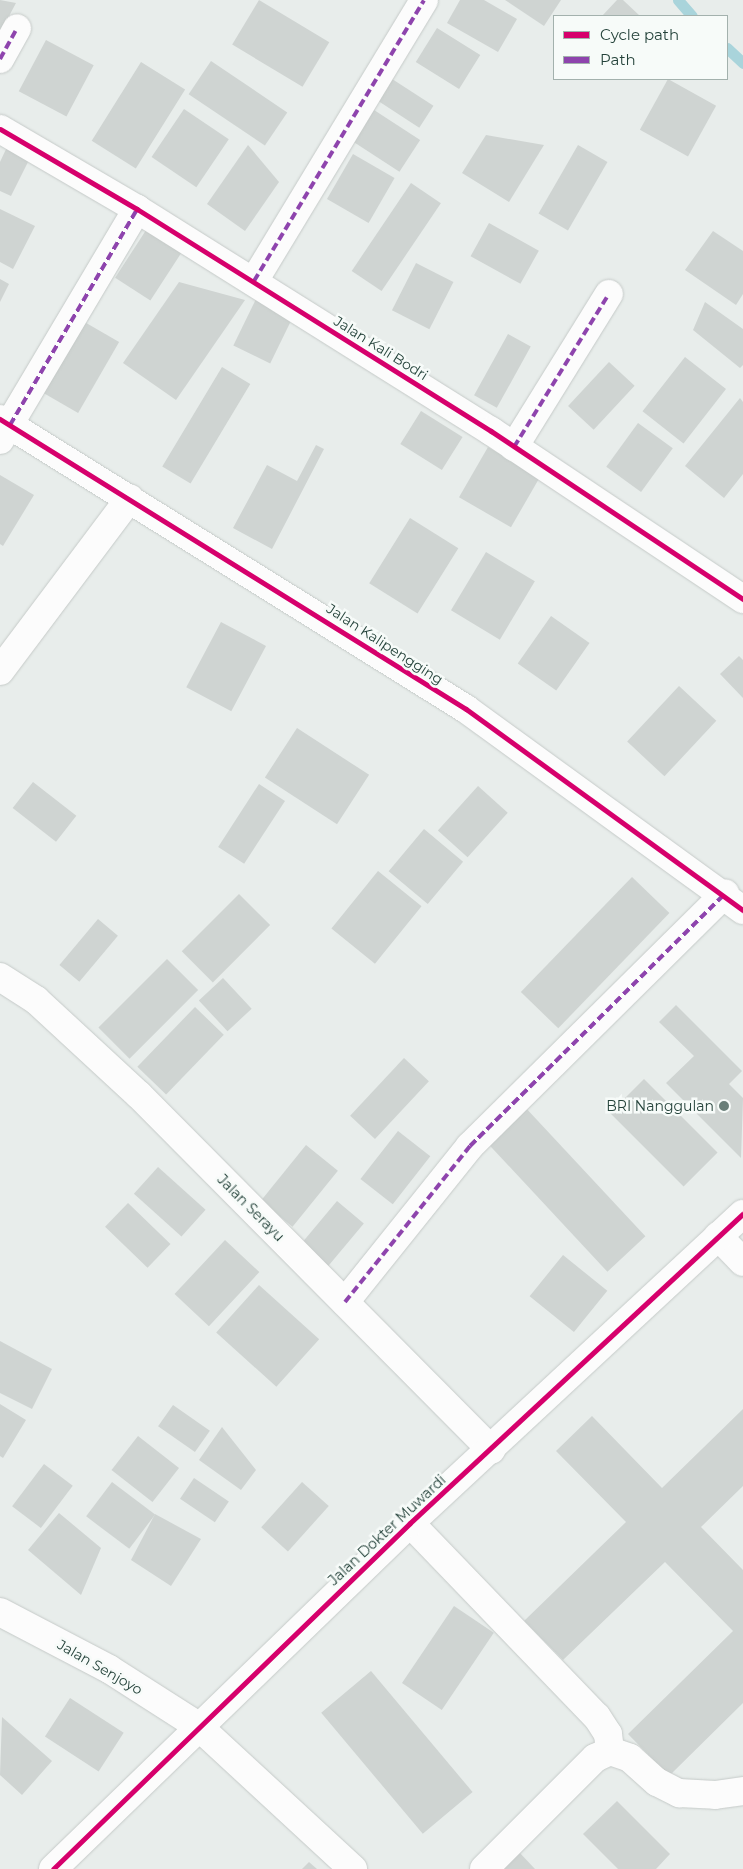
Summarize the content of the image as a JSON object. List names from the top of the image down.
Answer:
{
  "streets": {
    "street": [
      "Jalan Kali Bodri",
      "Jalan Kalipengging",
      "Jalan Serayu",
      "Jalan Dokter Muwardi",
      "Jalan Senjoyo"
    ]
  },
  "crossings": [
    ["Jalan Serayu", "Jalan Dokter Muwardi"],
    ["Jalan Dokter Muwardi", "Jalan Senjoyo"]
  ],
  "places": ["BRI Nanggulan"],
  "legend": ["Cycle path", "Path"]
}
